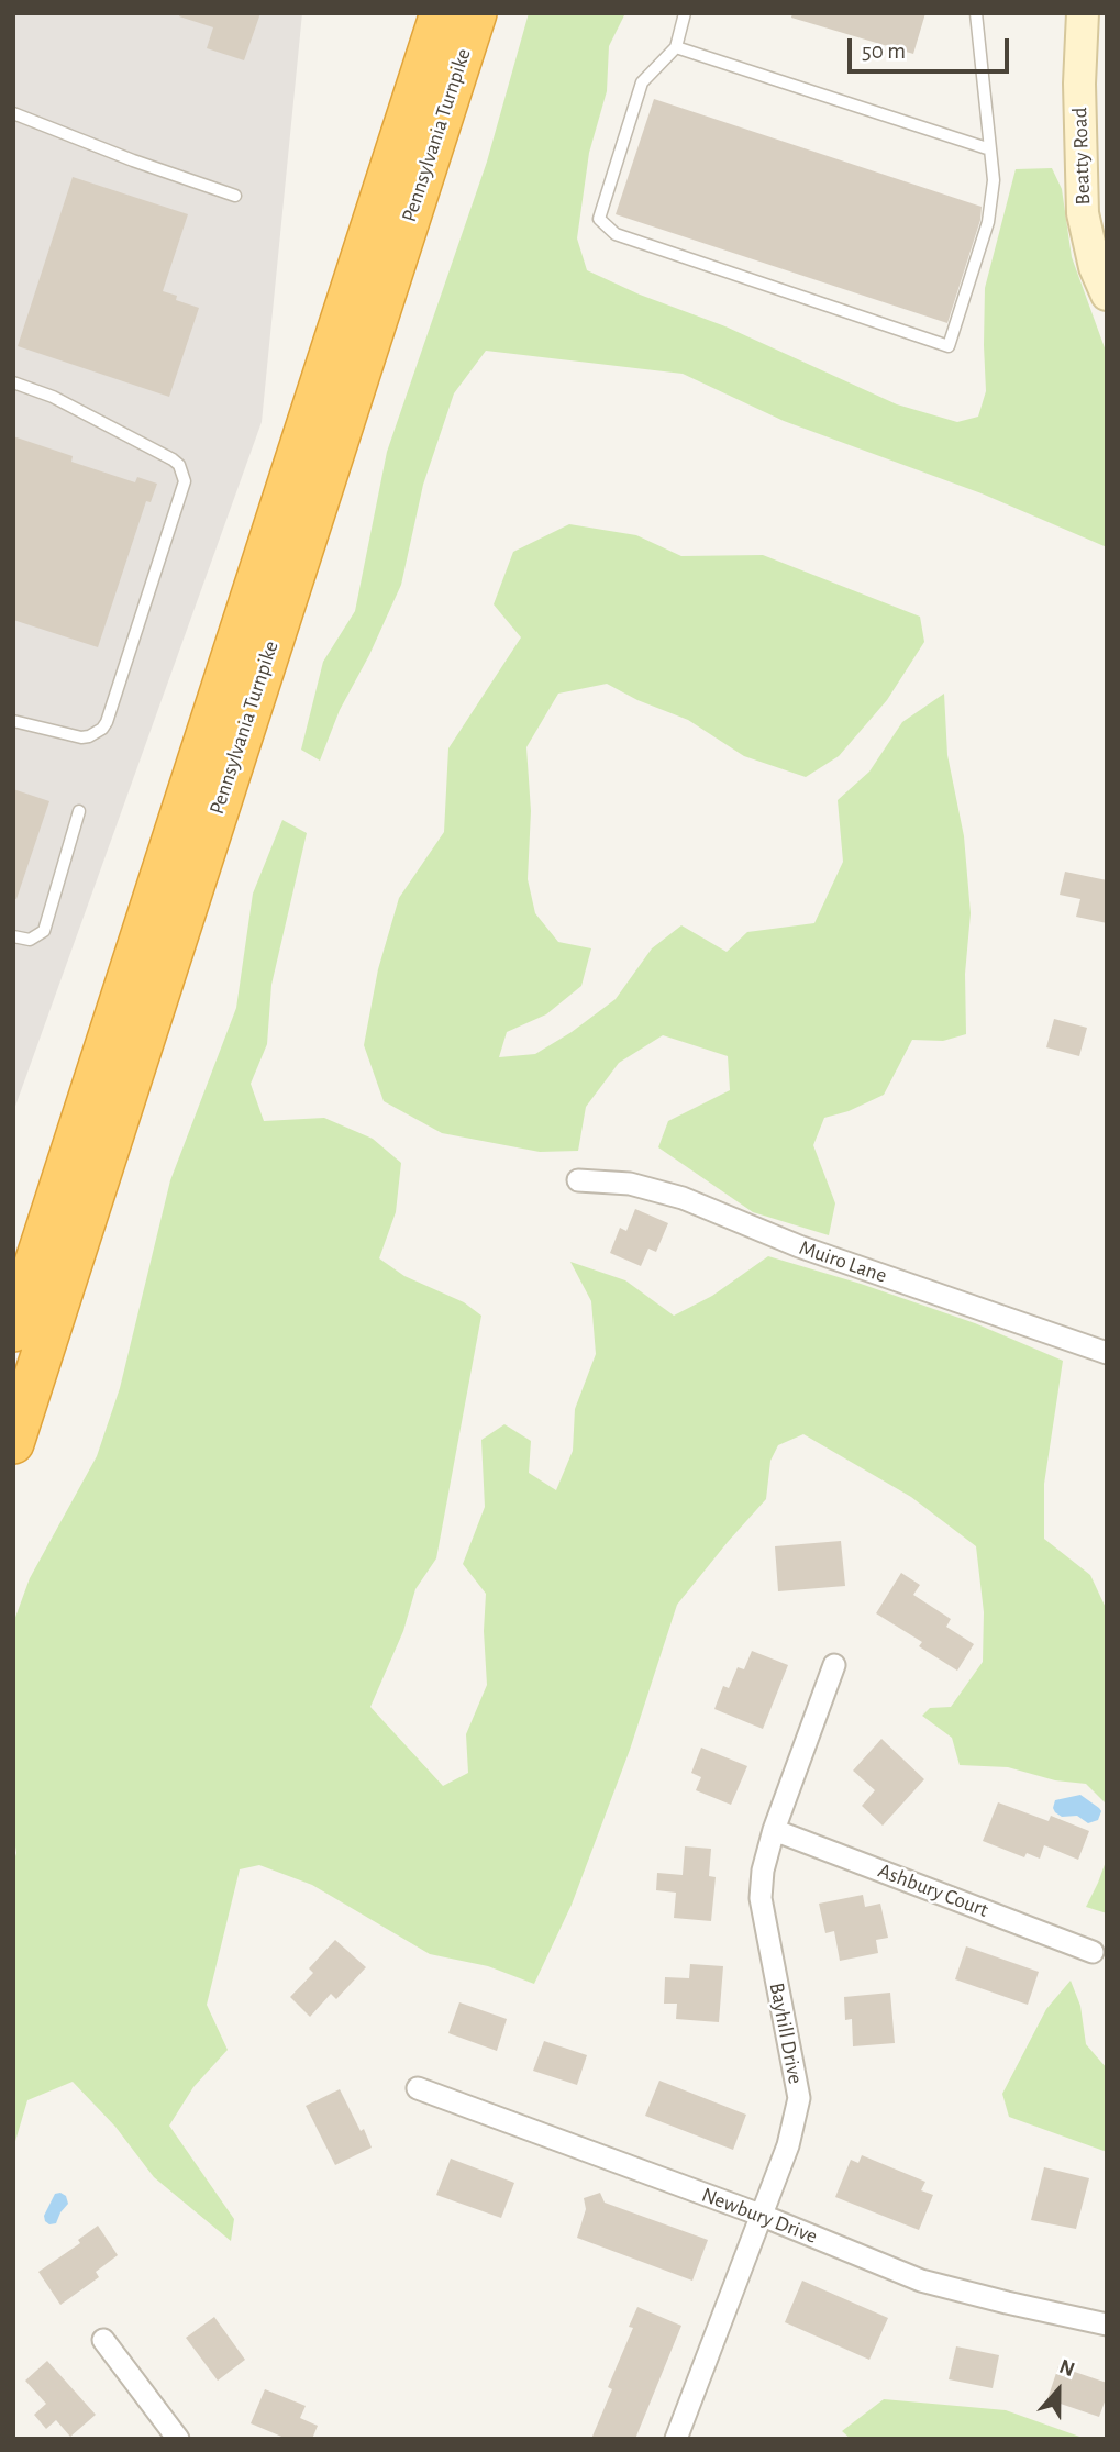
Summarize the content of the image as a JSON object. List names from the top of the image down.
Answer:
{
  "streets": {
    "highway": ["Pennsylvania Turnpike"],
    "street": [
      "Beatty Road",
      "Muiro Lane",
      "Ashbury Court",
      "Bayhill Drive",
      "Newbury Drive"
    ]
  },
  "crossings": [
    ["Ashbury Court", "Bayhill Drive"],
    ["Bayhill Drive", "Newbury Drive"]
  ],
  "scale_bar": "50 m",
  "north": "top"
}
